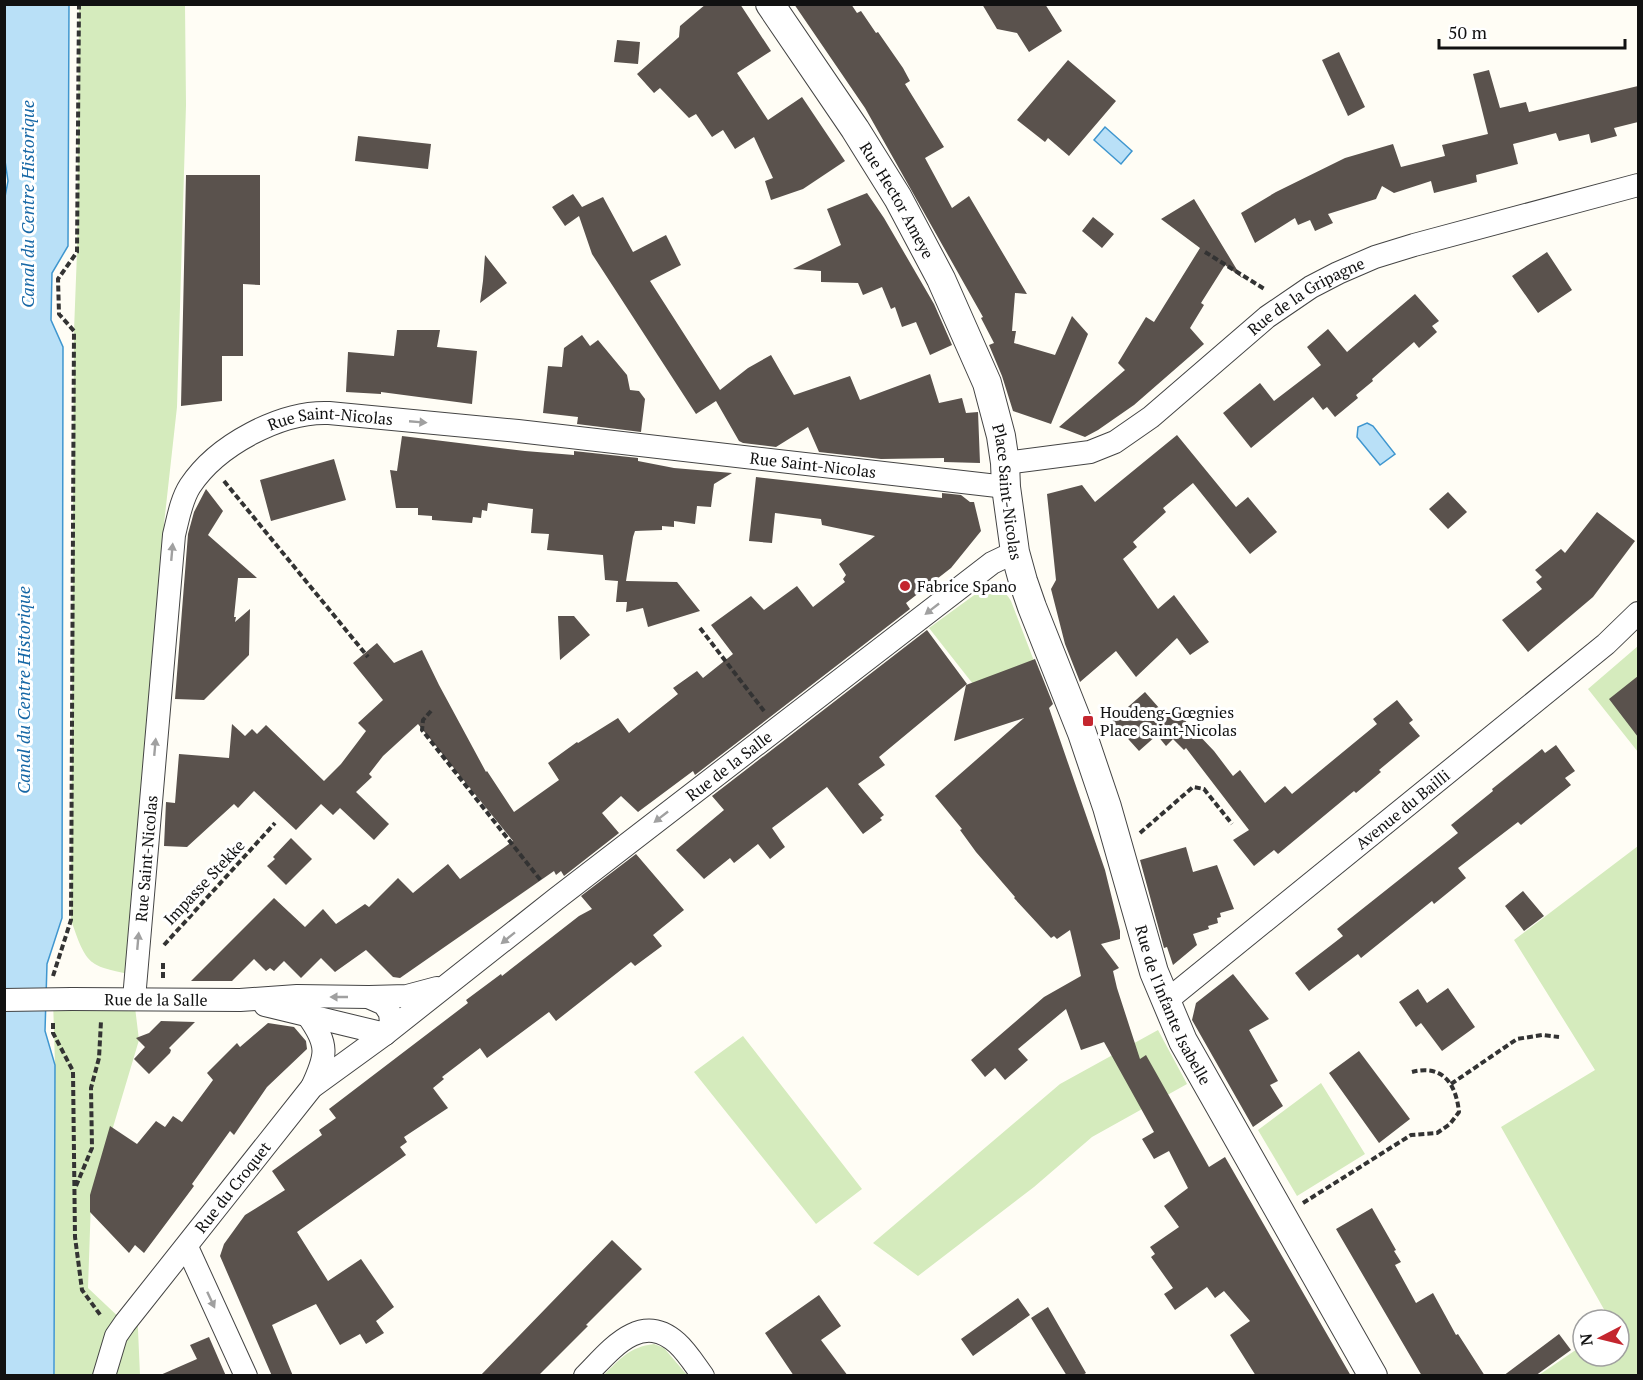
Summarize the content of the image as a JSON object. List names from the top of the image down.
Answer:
{
  "streets": {
    "street": [
      "Rue Hector Ameye",
      "Rue de la Gripagne",
      "Rue Saint-Nicolas",
      "Place Saint-Nicolas",
      "Rue de la Salle",
      "Avenue du Bailli",
      "Rue de l'Infante Isabelle",
      "Rue du Croquet"
    ],
    "path": ["Impasse Stekke"]
  },
  "crossings": [
    ["Rue Hector Ameye", "Place Saint-Nicolas"],
    ["Rue de la Gripagne", "Rue Saint-Nicolas"],
    ["Rue de la Gripagne", "Place Saint-Nicolas"],
    ["Rue Saint-Nicolas", "Place Saint-Nicolas"],
    ["Rue Saint-Nicolas", "Rue de la Salle"],
    ["Place Saint-Nicolas", "Rue de la Salle"],
    ["Place Saint-Nicolas", "Rue de l'Infante Isabelle"],
    ["Rue de la Salle", "Impasse Stekke"],
    ["Rue de la Salle", "Rue du Croquet"],
    ["Avenue du Bailli", "Rue de l'Infante Isabelle"]
  ],
  "one_way": ["Rue de la Salle"],
  "water": ["Canal du Centre Historique"],
  "places": {
    "other": ["Fabrice Spano"],
    "transit": ["Houdeng-Gœgnies Place Saint-Nicolas"]
  },
  "scale_bar": "50 m",
  "north": "left"
}
